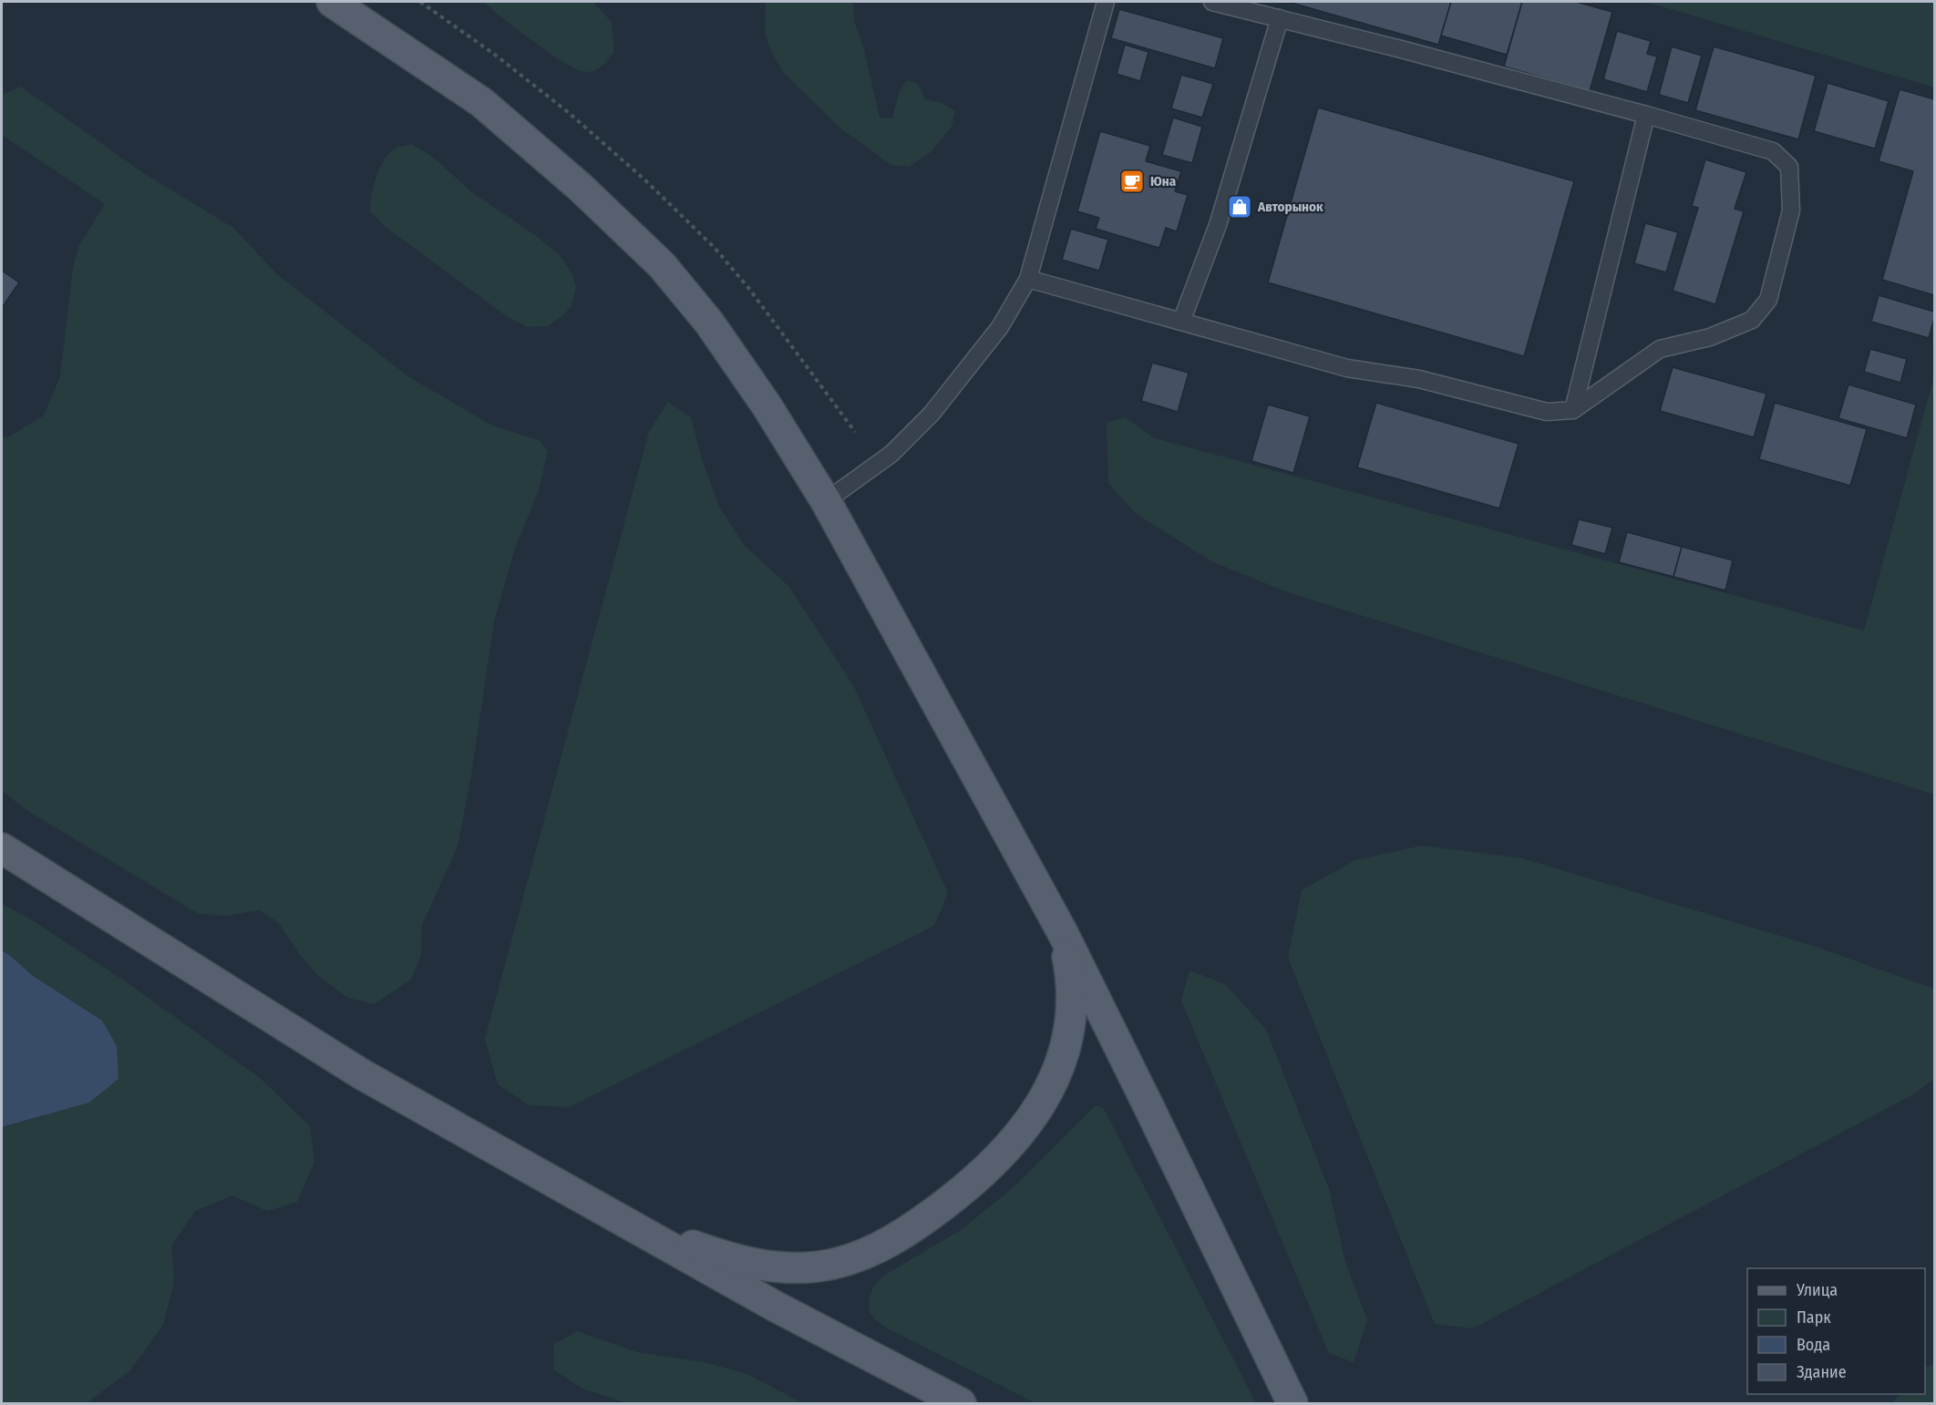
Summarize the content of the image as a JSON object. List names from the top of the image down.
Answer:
{
  "places": {
    "cafe": ["Юна"],
    "shop": ["Авторынок"]
  },
  "legend": [
    "Улица",
    "Парк",
    "Вода",
    "Здание"
  ]
}
